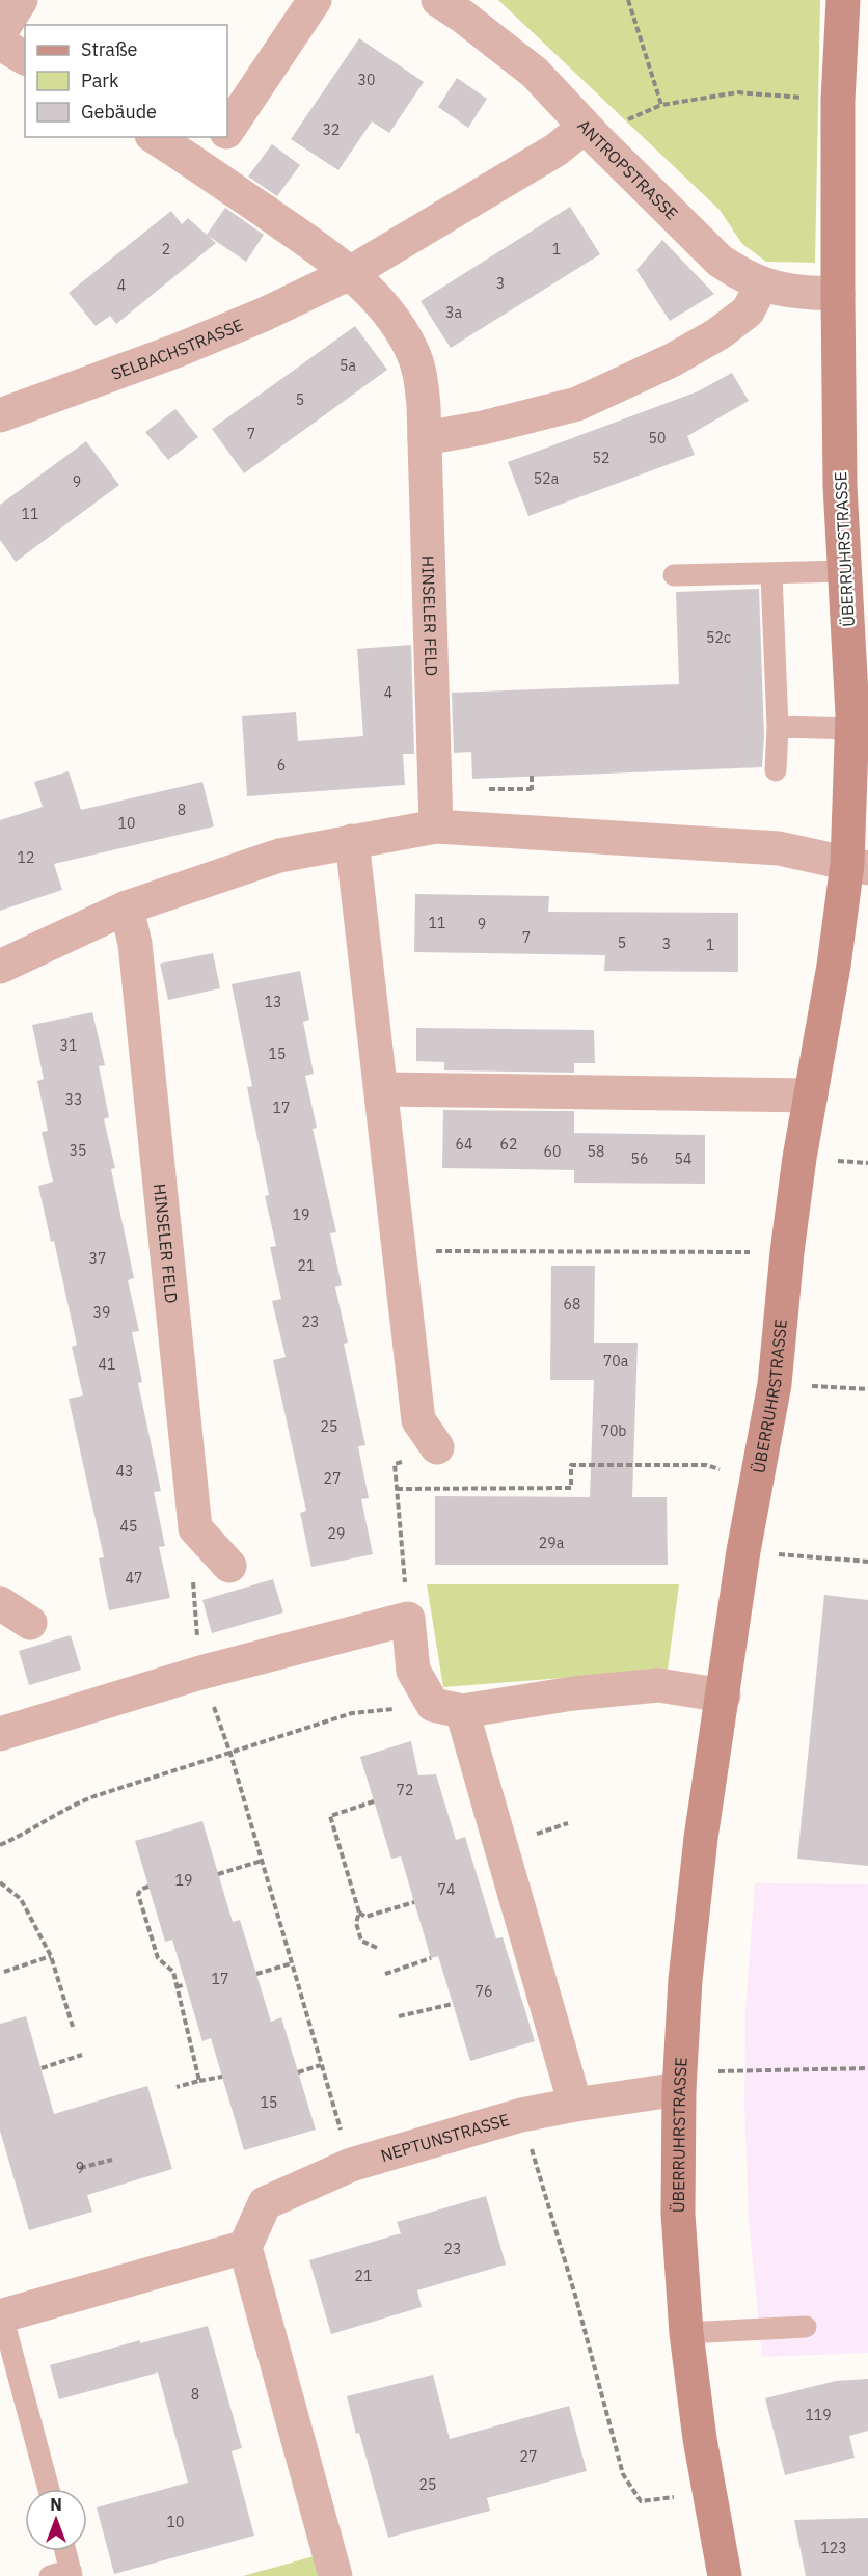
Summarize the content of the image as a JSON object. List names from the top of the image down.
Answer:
{
  "streets": {
    "main road": ["ÜBERRUHRSTRASSE"],
    "street": [
      "ANTROPSTRASSE",
      "SELBACHSTRASSE",
      "HINSELER FELD",
      "NEPTUNSTRASSE"
    ]
  },
  "crossings": [
    ["ANTROPSTRASSE", "SELBACHSTRASSE"],
    ["ANTROPSTRASSE", "ÜBERRUHRSTRASSE"],
    ["ÜBERRUHRSTRASSE", "NEPTUNSTRASSE"]
  ],
  "house_numbers": [
    "30",
    "32",
    "2",
    "1",
    "3",
    "4",
    "3a",
    "5a",
    "5",
    "7",
    "50",
    "52",
    "52a",
    "9",
    "11",
    "52c",
    "4",
    "6",
    "8",
    "10",
    "12",
    "11",
    "9",
    "7",
    "5",
    "3",
    "1",
    "13",
    "31",
    "15",
    "33",
    "17",
    "64",
    "62",
    "35",
    "60",
    "58",
    "56",
    "54",
    "19",
    "37",
    "21",
    "68",
    "39",
    "23",
    "70a",
    "41",
    "25",
    "70b",
    "43",
    "27",
    "45",
    "29",
    "29a",
    "47",
    "72",
    "19",
    "74",
    "17",
    "76",
    "15",
    "9",
    "23",
    "21",
    "8",
    "119",
    "27",
    "25",
    "10",
    "123"
  ],
  "legend": ["Straße", "Park", "Gebäude"],
  "north": "top"
}
